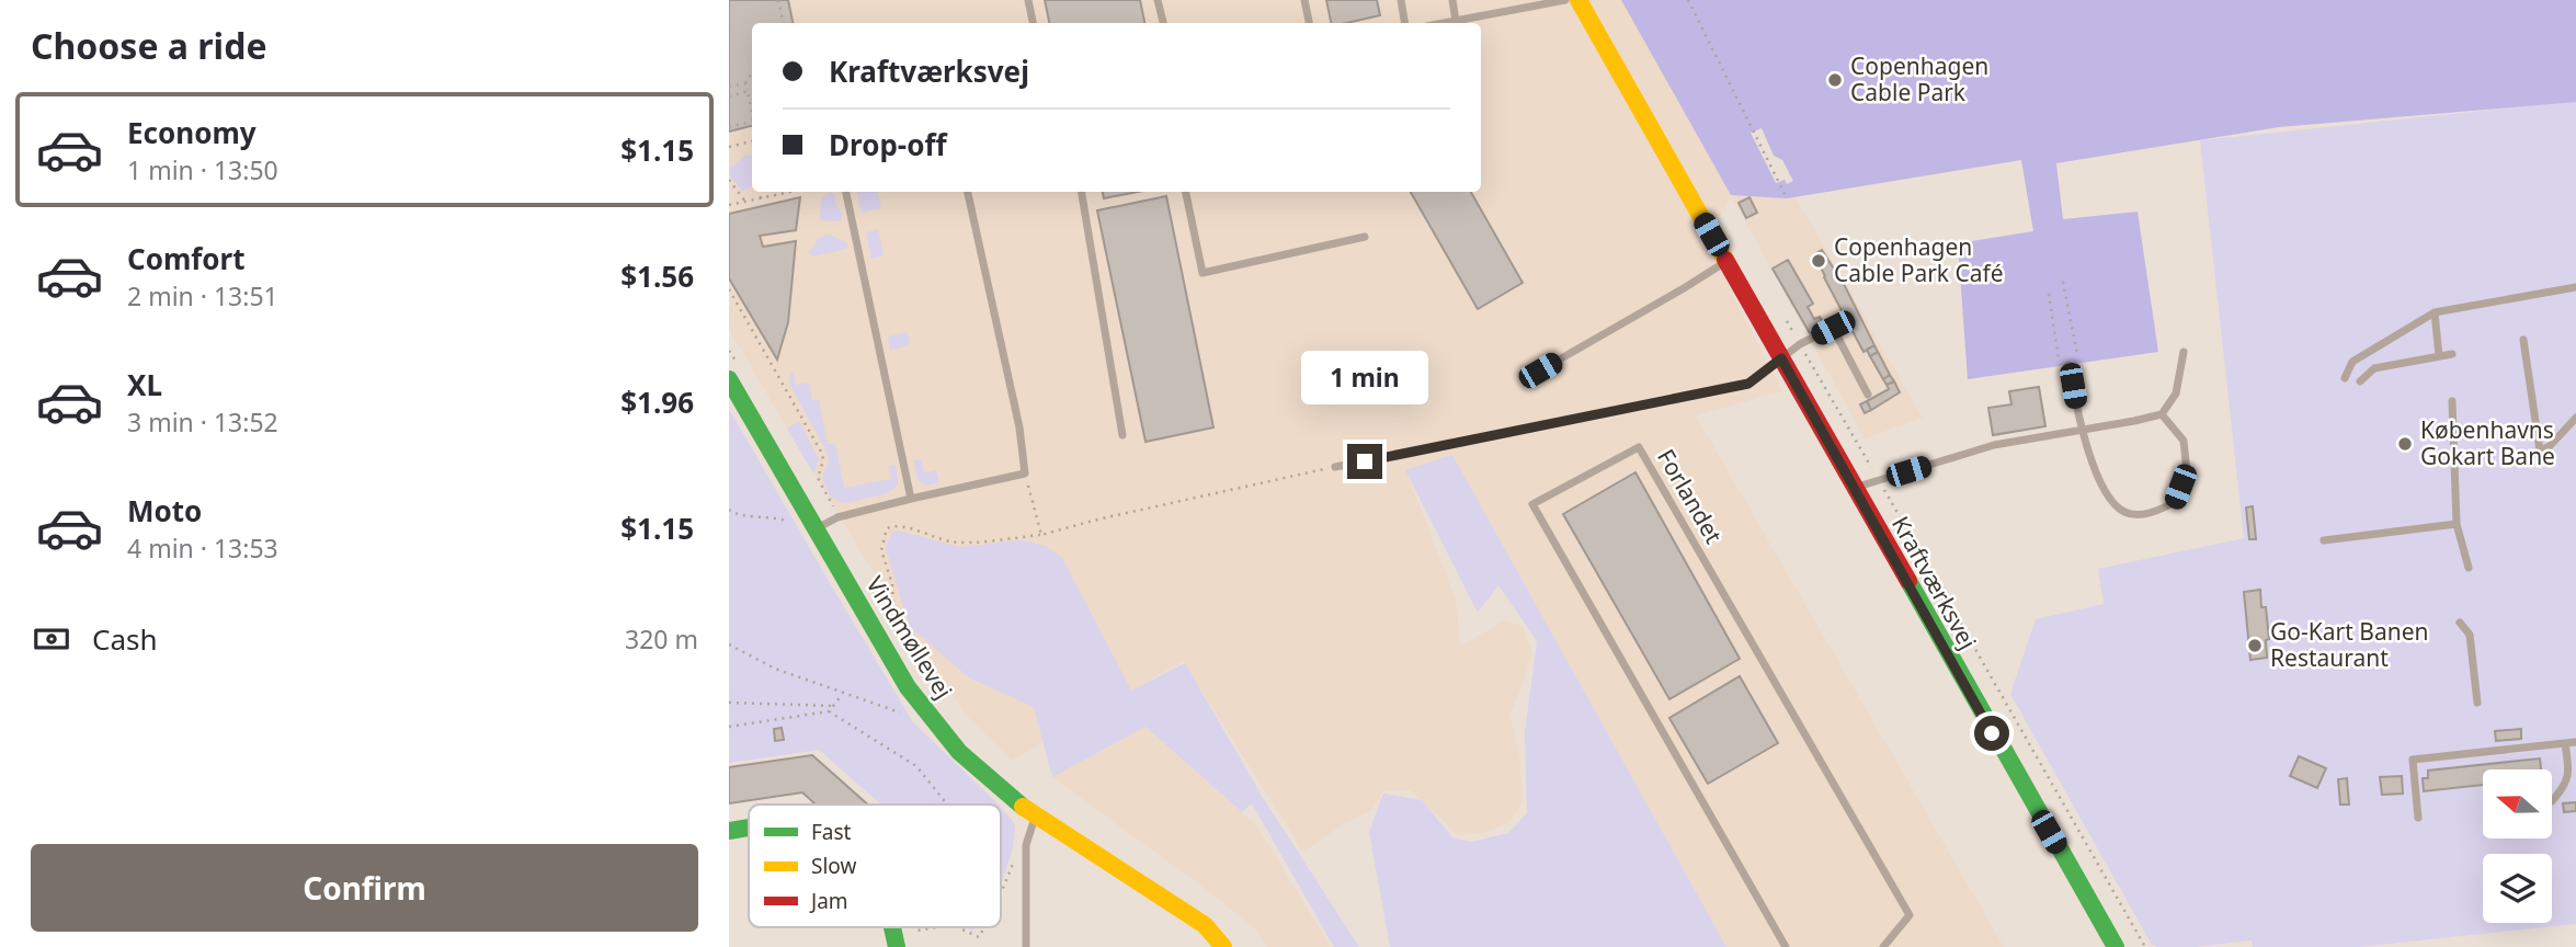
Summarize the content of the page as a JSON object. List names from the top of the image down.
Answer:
{
  "streets": {
    "street": ["Kraftværksvej", "Vindmøllevej"],
    "lane": ["Forlandet"]
  },
  "places": [
    "Copenhagen Cable Park",
    "Copenhagen Cable Park Café",
    "Københavns Gokart Bane",
    "Go-Kart Banen Restaurant"
  ],
  "legend": ["Fast", "Slow", "Jam"],
  "north": "left",
  "page": {
    "heading": "Choose a ride",
    "banner": ["Kraftværksvej", "Drop-off"],
    "list": [
      {
        "name": "Economy",
        "note": "1 min · 13:50",
        "value": "$1.15"
      },
      {
        "name": "Comfort",
        "note": "2 min · 13:51",
        "value": "$1.56"
      },
      {
        "name": "XL",
        "note": "3 min · 13:52",
        "value": "$1.96"
      },
      {
        "name": "Moto",
        "note": "4 min · 13:53",
        "value": "$1.15"
      }
    ],
    "bubble": "1 min",
    "pay": ["Cash", "320 m"],
    "buttons": "Confirm"
  }
}
